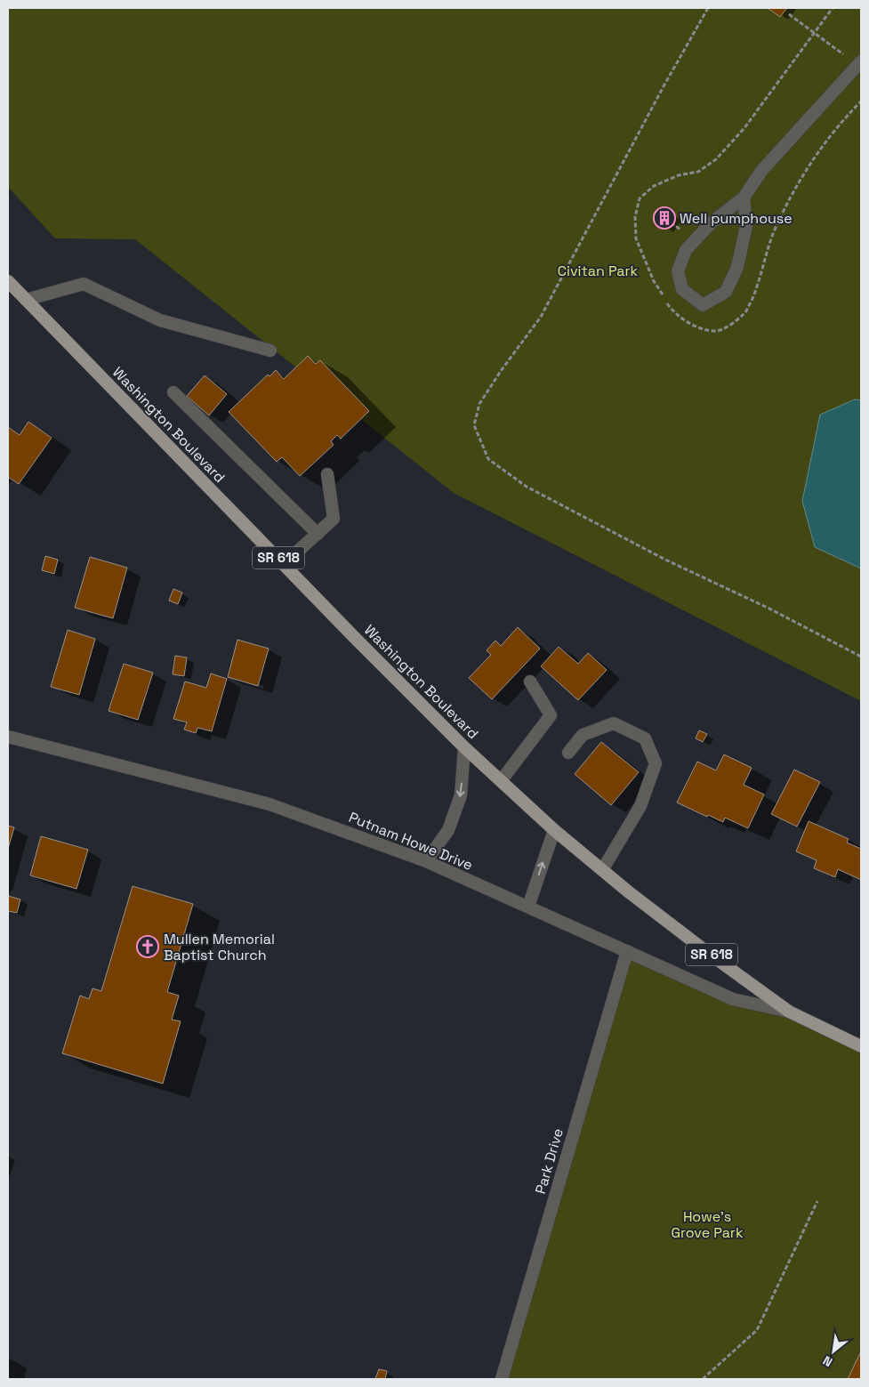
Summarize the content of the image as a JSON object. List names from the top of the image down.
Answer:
{
  "streets": {
    "main road": ["Washington Boulevard", "SR 618"],
    "street": ["Putnam Howe Drive", "Park Drive"]
  },
  "crossings": [
    ["Washington Boulevard", "Putnam Howe Drive"],
    ["Putnam Howe Drive", "Park Drive"]
  ],
  "parks": ["Civitan Park", "Howe’s Grove Park"],
  "places": {
    "building": ["Well pumphouse"],
    "church": ["Mullen Memorial Baptist Church"]
  },
  "north": "bottom left"
}
